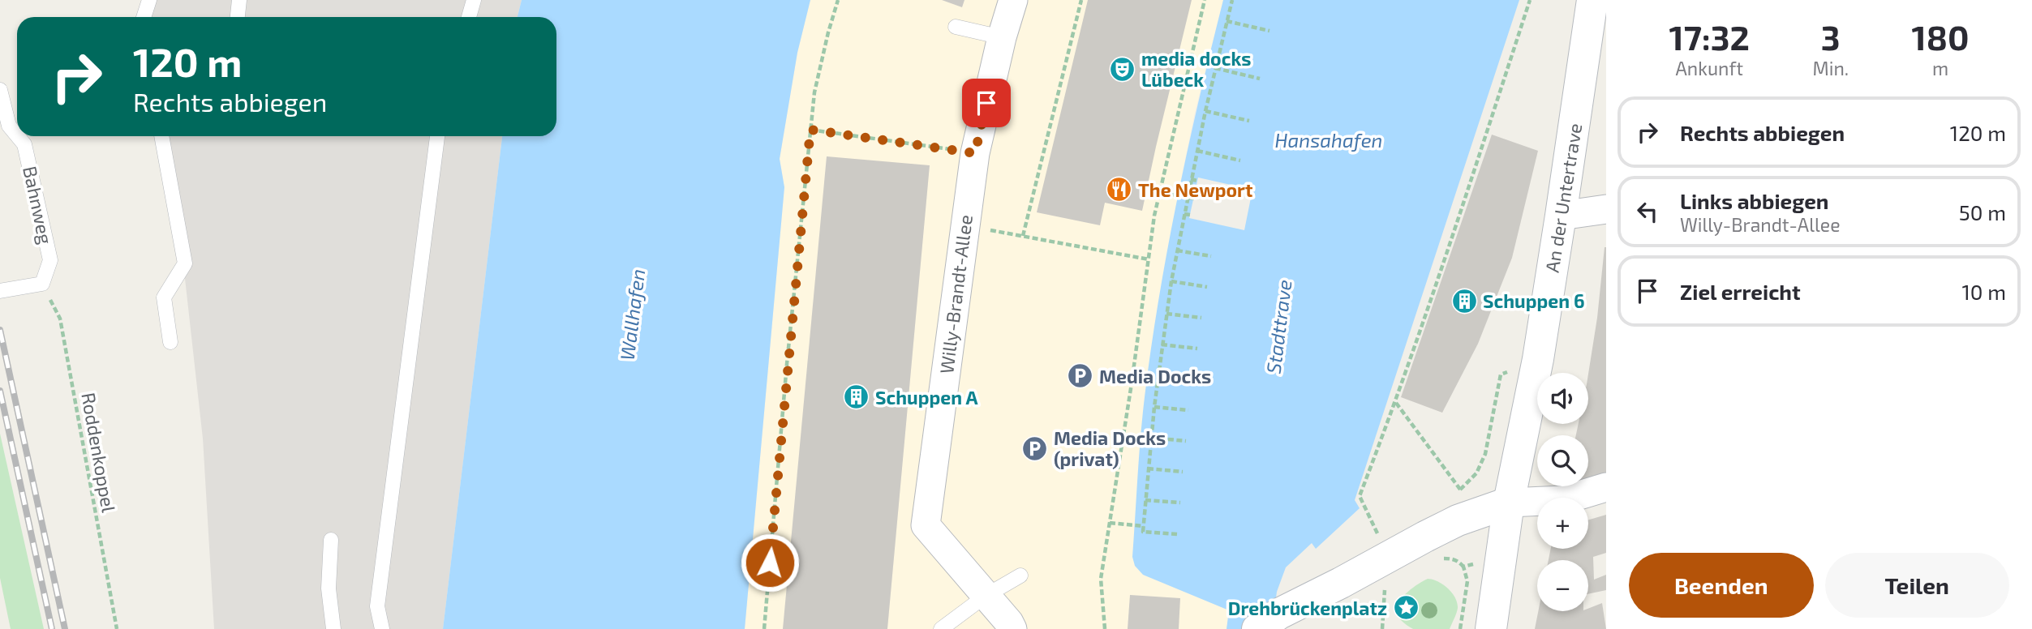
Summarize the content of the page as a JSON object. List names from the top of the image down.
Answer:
{
  "streets": {
    "main road": ["An der Untertrave"],
    "street": ["Willy-Brandt-Allee"],
    "lane": ["Bahnweg"],
    "path": ["Roddenkoppel"]
  },
  "crossings": [
    ["Bahnweg", "Roddenkoppel"]
  ],
  "water": ["Hansahafen", "Wallhafen", "Stadttrave"],
  "places": {
    "theatre": ["media docks Lübeck"],
    "restaurant": ["The Newport"],
    "building": ["Schuppen 6", "Schuppen A"],
    "parking": ["Media Docks", "Media Docks (privat)"],
    "place": ["Drehbrückenplatz"]
  },
  "page": {
    "eta": [
      "17:32",
      "Ankunft",
      "3",
      "Min.",
      "180",
      "m"
    ],
    "turn": ["120 m", "Rechts abbiegen"],
    "list": [
      {
        "name": "Rechts abbiegen",
        "value": "120 m"
      },
      {
        "name": "Links abbiegen",
        "note": "Willy-Brandt-Allee",
        "value": "50 m"
      },
      {
        "name": "Ziel erreicht",
        "value": "10 m"
      }
    ],
    "map_buttons": ["+", "−"],
    "buttons": ["Beenden", "Teilen"]
  }
}
